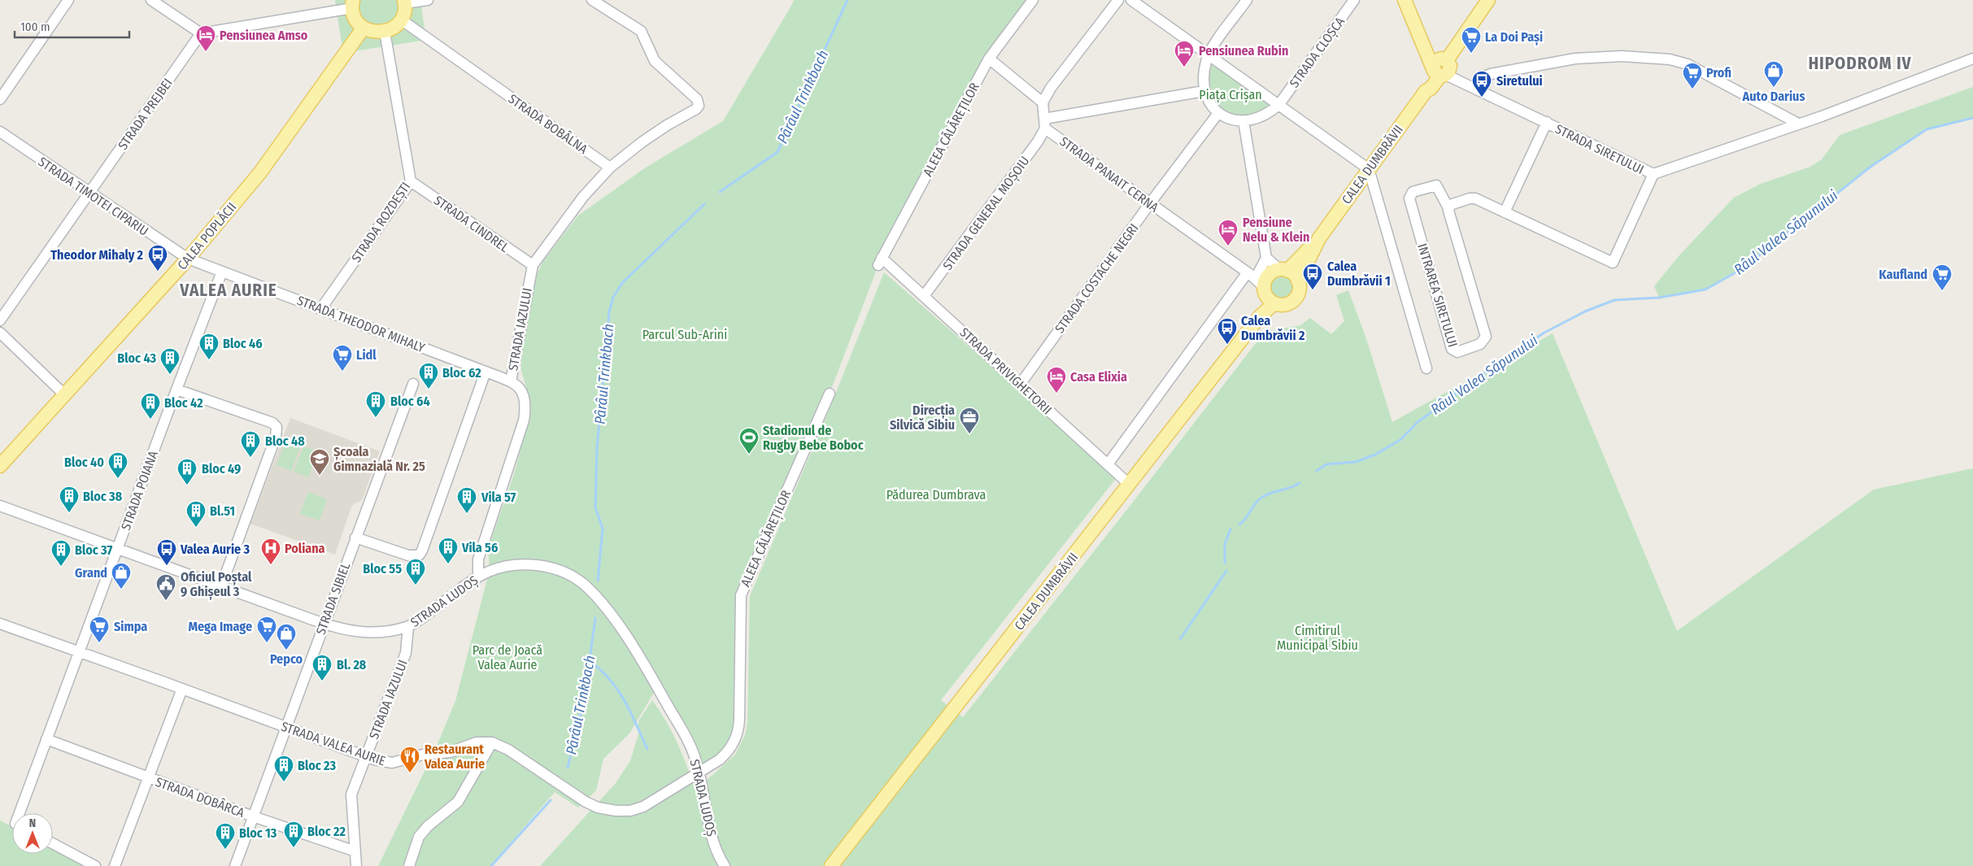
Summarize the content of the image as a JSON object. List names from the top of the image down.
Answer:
{
  "streets": {
    "main road": ["CALEA DUMBRĂVII", "CALEA POPLĂCII"],
    "street": [
      "STRADA CLOȘCA",
      "STRADA PREJBEI",
      "STRADA BOBÂLNA",
      "ALEEA CĂLĂREȚILOR",
      "STRADA SIRETULUI",
      "STRADA PANAIT CERNA",
      "STRADA TIMOTEI CIPARIU",
      "STRADA GENERAL MOȘOIU",
      "STRADA ROZDEȘTI",
      "STRADA CINDREL",
      "STRADA COSTACHE NEGRI",
      "INTRAREA SIRETULUI",
      "STRADA THEODOR MIHALY",
      "STRADA IAZULUI",
      "STRADA PRIVIGHETORII",
      "STRADA POIANA",
      "STRADA SIBIEL",
      "STRADA LUDOȘ",
      "STRADA VALEA AURIE",
      "STRADA DOBÂRCA"
    ]
  },
  "crossings": [
    ["STRADA PREJBEI", "STRADA TIMOTEI CIPARIU"],
    ["STRADA BOBÂLNA", "STRADA IAZULUI"],
    ["ALEEA CĂLĂREȚILOR", "STRADA PRIVIGHETORII"],
    ["ALEEA CĂLĂREȚILOR", "STRADA LUDOȘ"],
    ["STRADA SIRETULUI", "CALEA DUMBRĂVII"],
    ["CALEA DUMBRĂVII", "STRADA PANAIT CERNA"],
    ["CALEA DUMBRĂVII", "STRADA PRIVIGHETORII"],
    ["STRADA PANAIT CERNA", "STRADA GENERAL MOȘOIU"],
    ["STRADA PANAIT CERNA", "STRADA COSTACHE NEGRI"],
    ["STRADA TIMOTEI CIPARIU", "CALEA POPLĂCII"],
    ["STRADA TIMOTEI CIPARIU", "STRADA THEODOR MIHALY"],
    ["STRADA GENERAL MOȘOIU", "STRADA PRIVIGHETORII"],
    ["STRADA ROZDEȘTI", "STRADA CINDREL"],
    ["STRADA ROZDEȘTI", "STRADA THEODOR MIHALY"],
    ["STRADA CINDREL", "STRADA IAZULUI"],
    ["CALEA POPLĂCII", "STRADA THEODOR MIHALY"],
    ["STRADA COSTACHE NEGRI", "STRADA PRIVIGHETORII"],
    ["STRADA THEODOR MIHALY", "STRADA IAZULUI"],
    ["STRADA THEODOR MIHALY", "STRADA POIANA"],
    ["STRADA IAZULUI", "STRADA LUDOȘ"],
    ["STRADA IAZULUI", "STRADA VALEA AURIE"],
    ["STRADA IAZULUI", "STRADA DOBÂRCA"],
    ["STRADA POIANA", "STRADA LUDOȘ"],
    ["STRADA POIANA", "STRADA VALEA AURIE"],
    ["STRADA POIANA", "STRADA DOBÂRCA"],
    ["STRADA SIBIEL", "STRADA LUDOȘ"],
    ["STRADA SIBIEL", "STRADA VALEA AURIE"],
    ["STRADA SIBIEL", "STRADA DOBÂRCA"]
  ],
  "districts": ["HIPODROM IV", "VALEA AURIE"],
  "water": ["Pârâul Trinkbach", "Râul Valea Săpunului"],
  "parks": [
    "Piața Crișan",
    "Parcul Sub-Arini",
    "Pădurea Dumbrava",
    "Cimitirul Municipal Sibiu",
    "Parc de Joacă Valea Aurie"
  ],
  "places": {
    "hotel": [
      "Pensiunea Amso",
      "Pensiunea Rubin",
      "Pensiune Nelu & Klein",
      "Casa Elixia"
    ],
    "supermarket": [
      "La Doi Pași",
      "Profi",
      "Kaufland",
      "Lidl",
      "Simpa",
      "Mega Image"
    ],
    "shop": ["Auto Darius", "Grand", "Pepco"],
    "bus stop": [
      "Siretului",
      "Theodor Mihaly 2",
      "Calea Dumbrăvii 1",
      "Calea Dumbrăvii 2",
      "Valea Aurie 3"
    ],
    "building": [
      "Bloc 46",
      "Bloc 43",
      "Bloc 62",
      "Bloc 64",
      "Bloc 42",
      "Bloc 48",
      "Bloc 40",
      "Bloc 49",
      "Bloc 38",
      "Vila 57",
      "Bl.51",
      "Vila 56",
      "Bloc 37",
      "Bloc 55",
      "Bl. 28",
      "Bloc 23",
      "Bloc 22",
      "Bloc 13"
    ],
    "office": ["Direcția Silvică Sibiu"],
    "sports": ["Stadionul de Rugby Bebe Boboc"],
    "school or university": ["Școala Gimnazială Nr. 25"],
    "hospital": ["Poliana"],
    "public building": ["Oficiul Poștal 9 Ghișeul 3"],
    "restaurant": ["Restaurant Valea Aurie"]
  },
  "scale_bar": "100 m",
  "north": "top"
}
